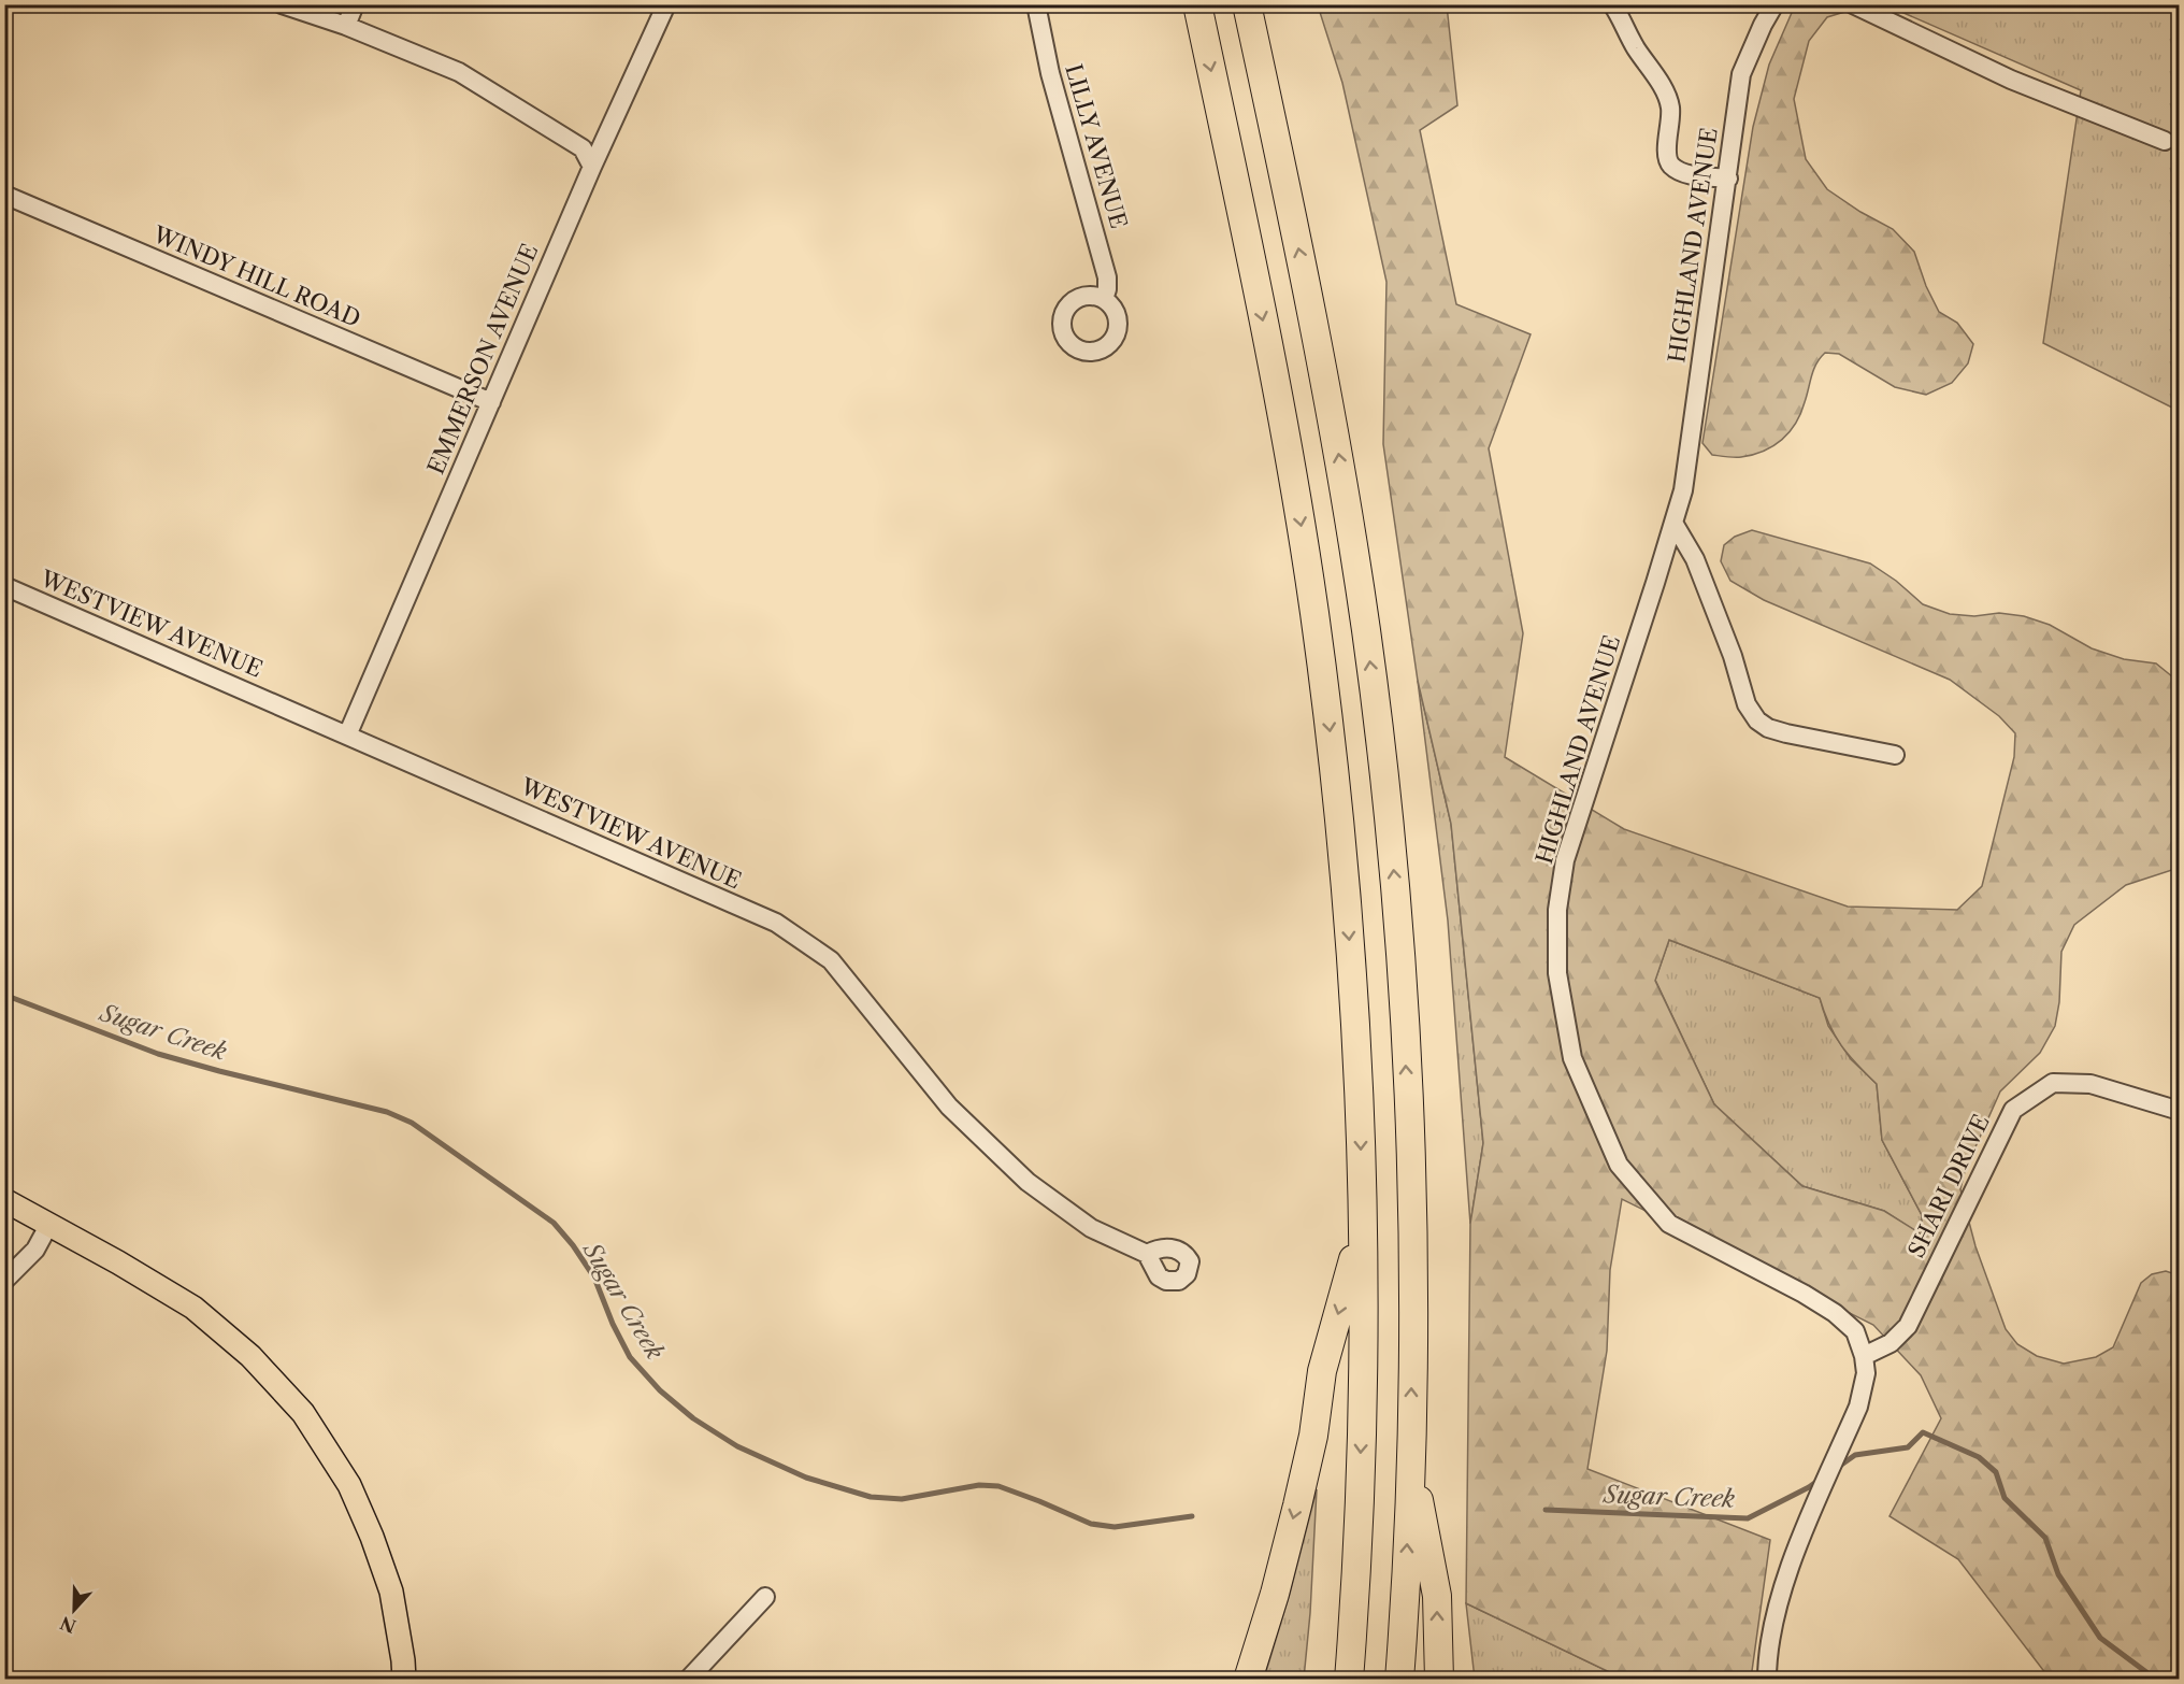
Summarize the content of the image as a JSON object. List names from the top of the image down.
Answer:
{
  "streets": {
    "street": [
      "LILLY AVENUE",
      "HIGHLAND AVENUE",
      "WINDY HILL ROAD",
      "EMMERSON AVENUE",
      "WESTVIEW AVENUE",
      "SHARI DRIVE"
    ]
  },
  "crossings": [
    ["HIGHLAND AVENUE", "SHARI DRIVE"],
    ["WINDY HILL ROAD", "EMMERSON AVENUE"],
    ["EMMERSON AVENUE", "WESTVIEW AVENUE"]
  ],
  "water": ["Sugar Creek"],
  "north": "bottom"
}
